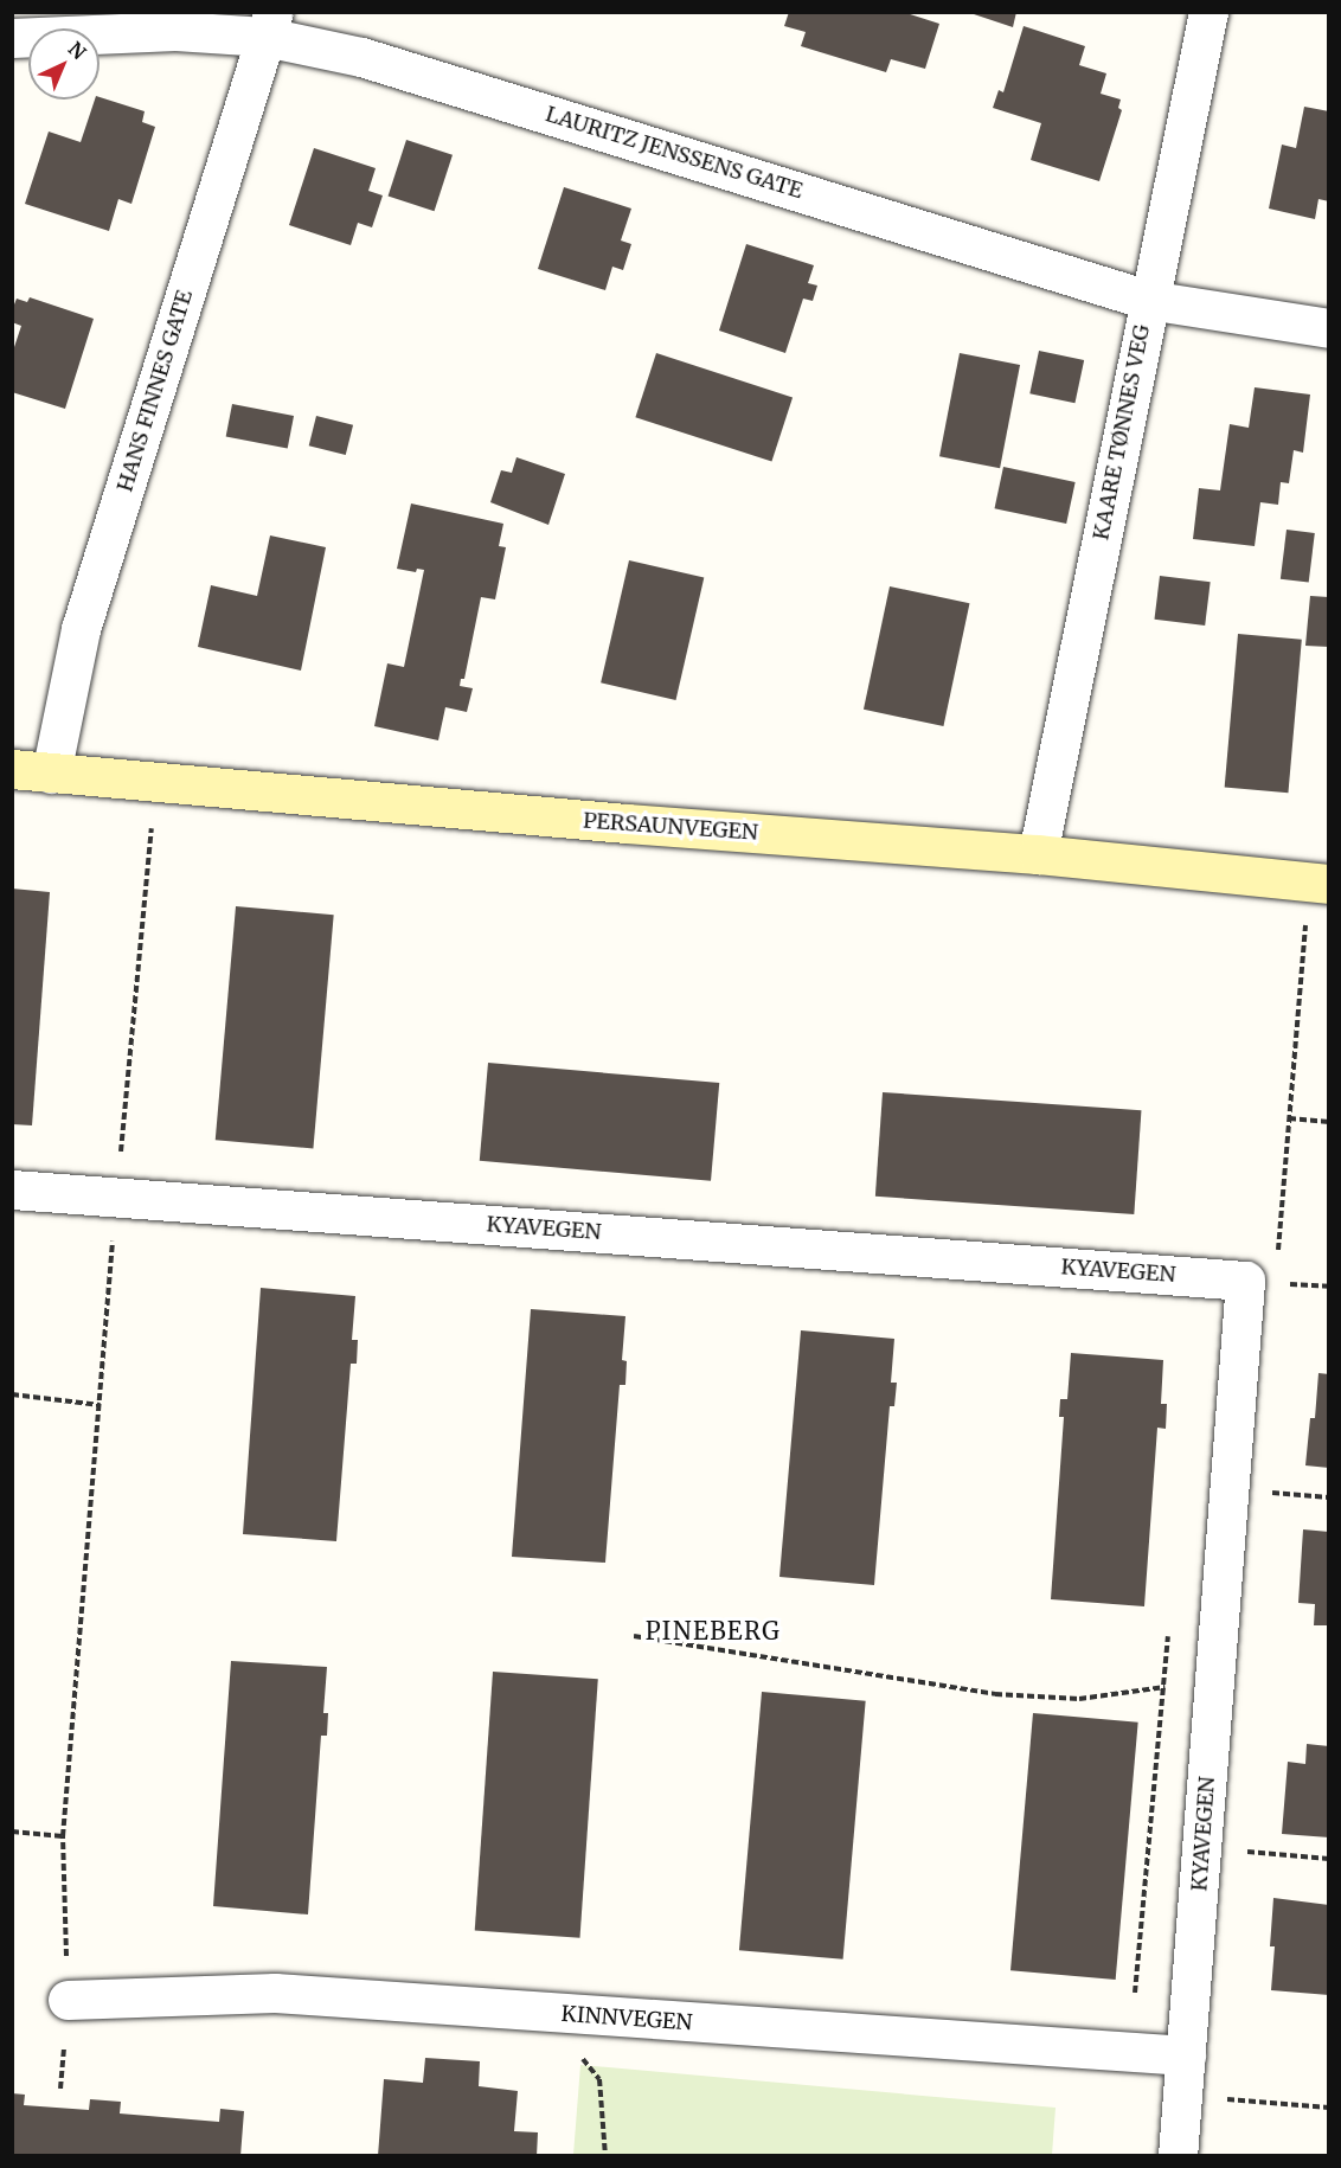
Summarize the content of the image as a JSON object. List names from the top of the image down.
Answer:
{
  "streets": {
    "street": [
      "LAURITZ JENSSENS GATE",
      "HANS FINNES GATE",
      "KAARE TØNNES VEG",
      "PERSAUNVEGEN",
      "KYAVEGEN",
      "KINNVEGEN"
    ]
  },
  "crossings": [
    ["LAURITZ JENSSENS GATE", "HANS FINNES GATE"],
    ["LAURITZ JENSSENS GATE", "KAARE TØNNES VEG"],
    ["HANS FINNES GATE", "PERSAUNVEGEN"],
    ["KAARE TØNNES VEG", "PERSAUNVEGEN"],
    ["KYAVEGEN", "KINNVEGEN"]
  ],
  "districts": ["PINEBERG"],
  "north": "top right"
}
